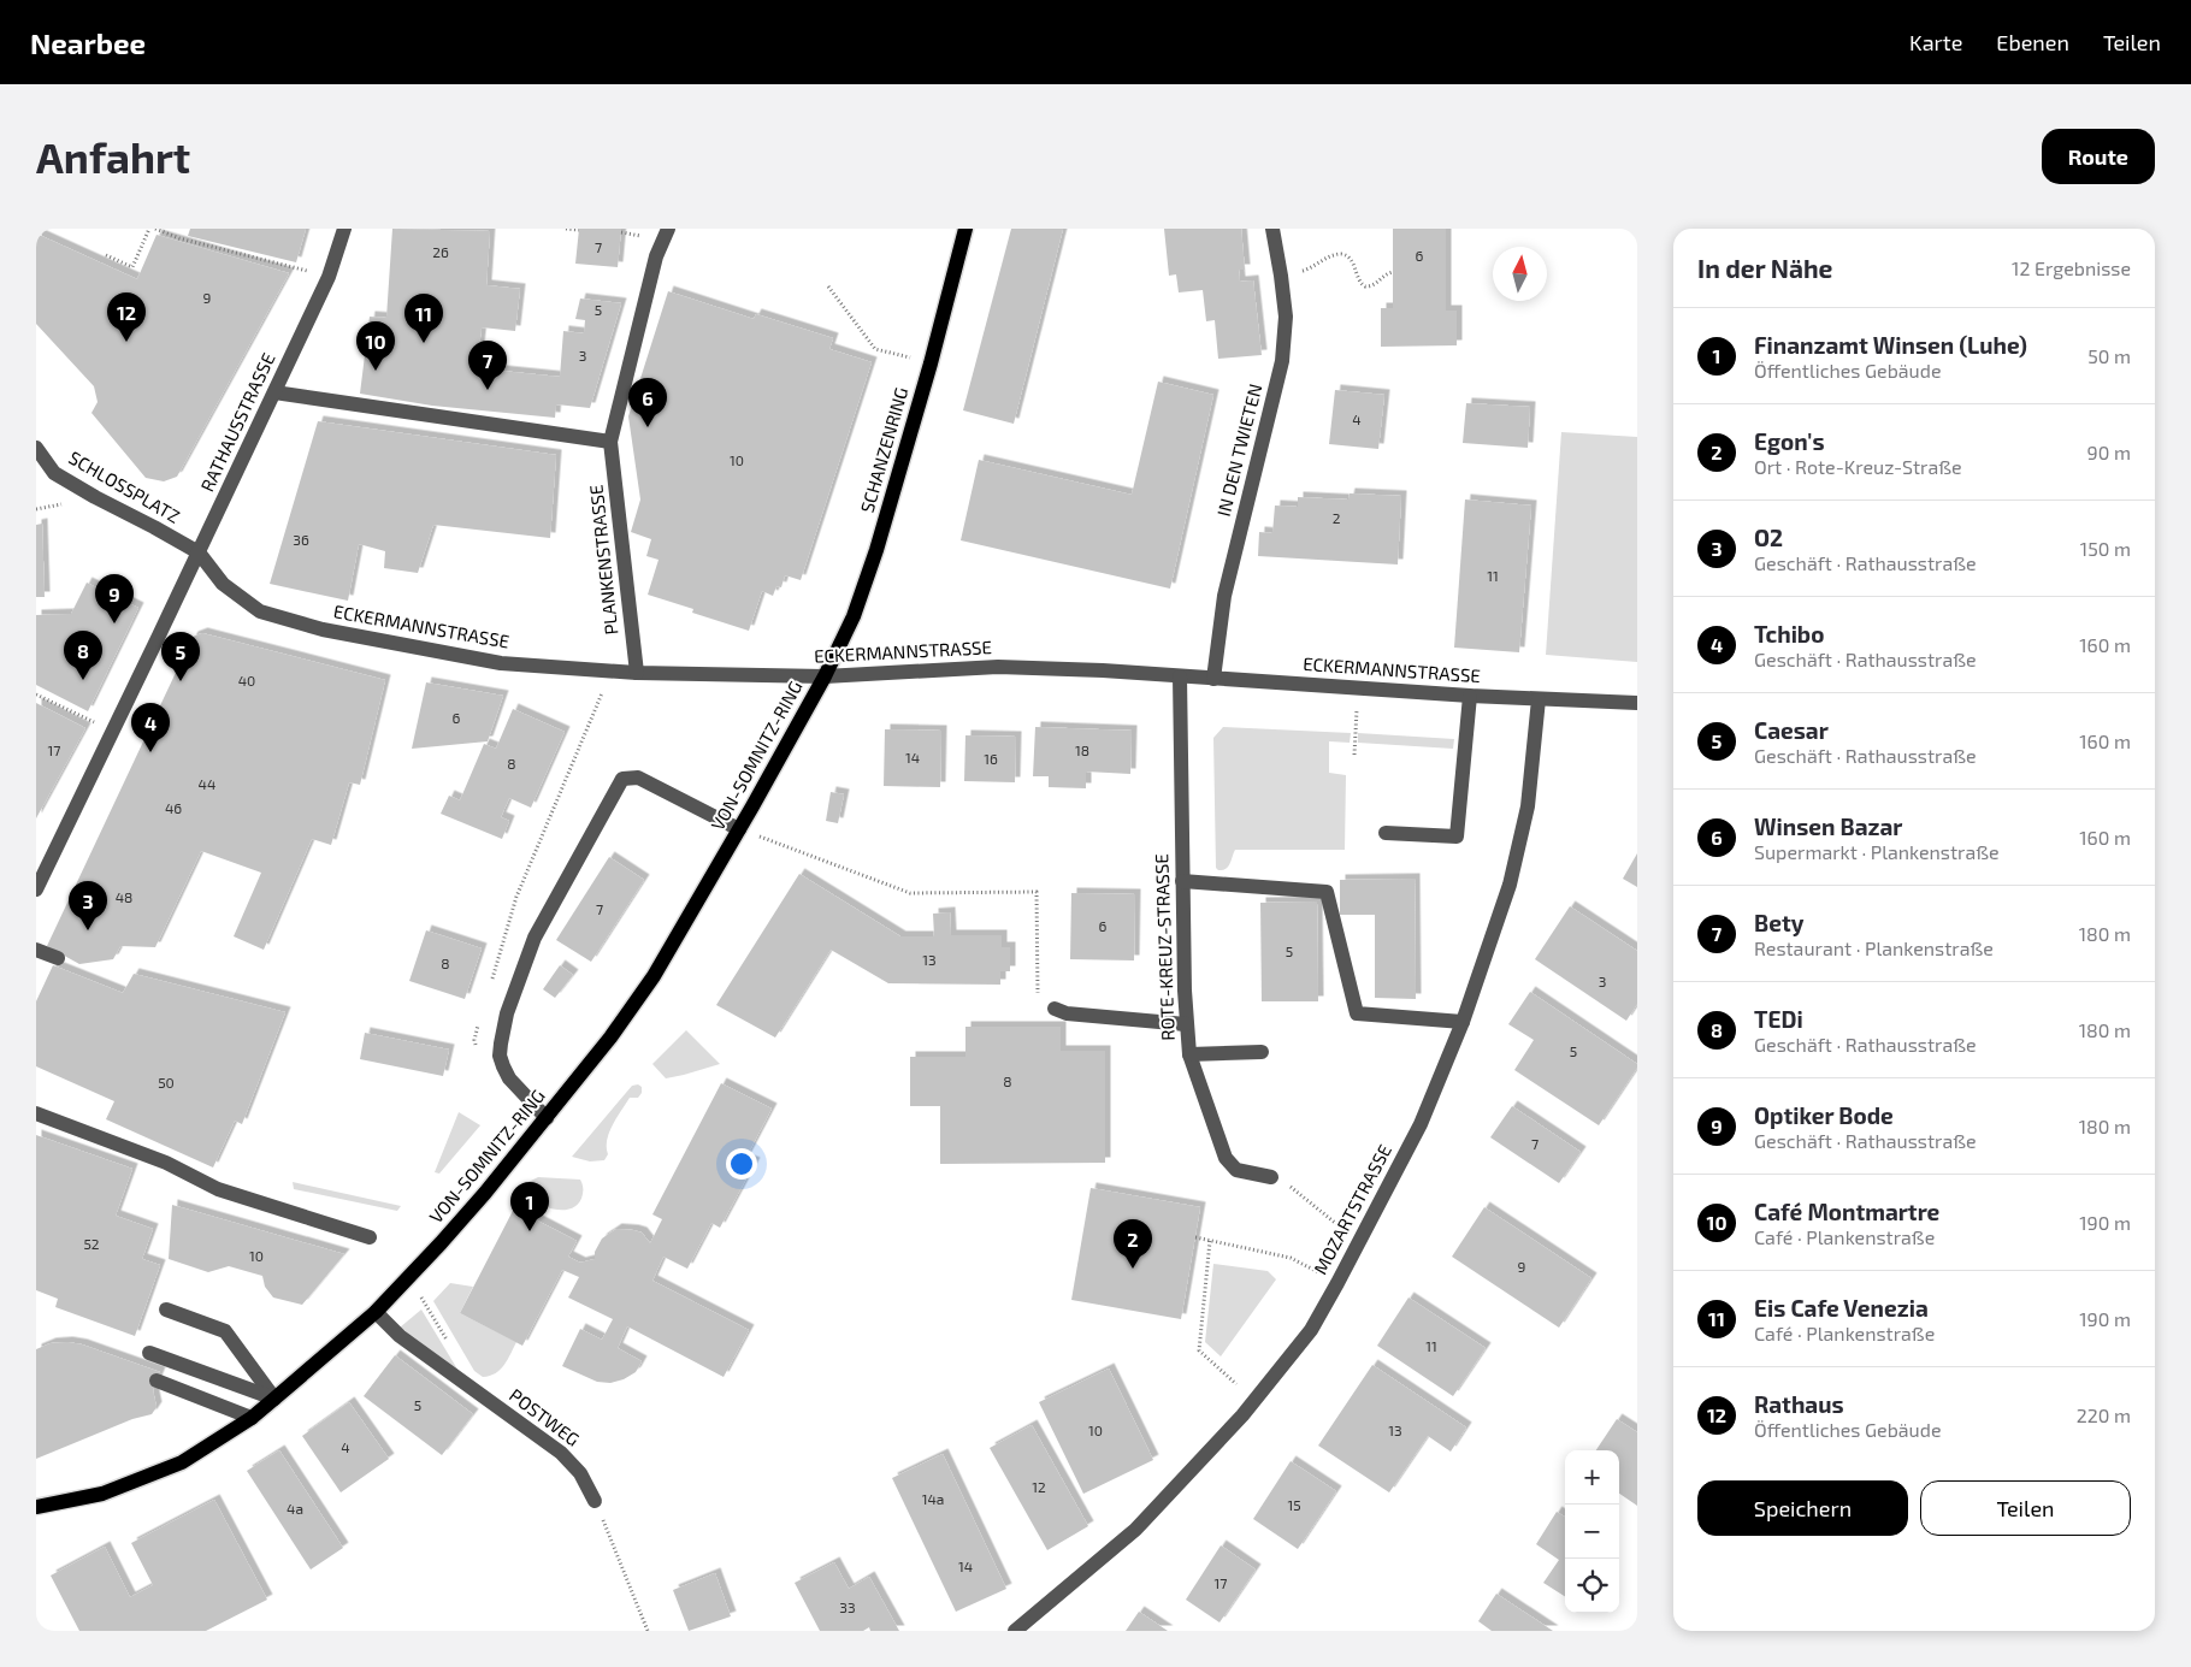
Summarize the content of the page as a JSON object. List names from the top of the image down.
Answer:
{
  "streets": {
    "main road": ["SCHANZENRING", "VON-SOMNITZ-RING"],
    "street": [
      "RATHAUSSTRASSE",
      "IN DEN TWIETEN",
      "SCHLOSSPLATZ",
      "PLANKENSTRASSE",
      "ECKERMANNSTRASSE",
      "ROTE-KREUZ-STRASSE",
      "MOZARTSTRASSE",
      "POSTWEG"
    ]
  },
  "crossings": [
    ["RATHAUSSTRASSE", "SCHLOSSPLATZ"],
    ["RATHAUSSTRASSE", "ECKERMANNSTRASSE"],
    ["SCHANZENRING", "ECKERMANNSTRASSE"],
    ["SCHANZENRING", "VON-SOMNITZ-RING"],
    ["IN DEN TWIETEN", "ECKERMANNSTRASSE"],
    ["SCHLOSSPLATZ", "ECKERMANNSTRASSE"],
    ["PLANKENSTRASSE", "ECKERMANNSTRASSE"],
    ["ECKERMANNSTRASSE", "VON-SOMNITZ-RING"],
    ["ECKERMANNSTRASSE", "ROTE-KREUZ-STRASSE"],
    ["ECKERMANNSTRASSE", "MOZARTSTRASSE"],
    ["VON-SOMNITZ-RING", "POSTWEG"]
  ],
  "house_numbers": [
    "7",
    "26",
    "6",
    "9",
    "5",
    "3",
    "4",
    "10",
    "2",
    "36",
    "11",
    "40",
    "6",
    "17",
    "18",
    "14",
    "16",
    "8",
    "44",
    "46",
    "48",
    "7",
    "6",
    "5",
    "13",
    "8",
    "3",
    "5",
    "8",
    "50",
    "7",
    "52",
    "10",
    "9",
    "11",
    "5",
    "10",
    "13",
    "4",
    "12",
    "14a",
    "15",
    "4a",
    "14",
    "17",
    "33"
  ],
  "north": "top",
  "page": {
    "header": "Nearbee",
    "nav": ["Karte", "Ebenen", "Teilen"],
    "buttons": [
      "Route",
      ["Speichern", "Teilen"]
    ],
    "title": "Anfahrt",
    "heading": ["In der Nähe", "12 Ergebnisse"],
    "pins": [
      "12",
      "11",
      "10",
      "7",
      "6",
      "9",
      "8",
      "5",
      "4",
      "3",
      "1",
      "2"
    ],
    "list": [
      {
        "mark": "1",
        "name": "Finanzamt Winsen (Luhe)",
        "note": "Öffentliches Gebäude",
        "value": "50 m"
      },
      {
        "mark": "2",
        "name": "Egon's",
        "note": "Ort · Rote-Kreuz-Straße",
        "value": "90 m"
      },
      {
        "mark": "3",
        "name": "O2",
        "note": "Geschäft · Rathausstraße",
        "value": "150 m"
      },
      {
        "mark": "4",
        "name": "Tchibo",
        "note": "Geschäft · Rathausstraße",
        "value": "160 m"
      },
      {
        "mark": "5",
        "name": "Caesar",
        "note": "Geschäft · Rathausstraße",
        "value": "160 m"
      },
      {
        "mark": "6",
        "name": "Winsen Bazar",
        "note": "Supermarkt · Plankenstraße",
        "value": "160 m"
      },
      {
        "mark": "7",
        "name": "Bety",
        "note": "Restaurant · Plankenstraße",
        "value": "180 m"
      },
      {
        "mark": "8",
        "name": "TEDi",
        "note": "Geschäft · Rathausstraße",
        "value": "180 m"
      },
      {
        "mark": "9",
        "name": "Optiker Bode",
        "note": "Geschäft · Rathausstraße",
        "value": "180 m"
      },
      {
        "mark": "10",
        "name": "Café Montmartre",
        "note": "Café · Plankenstraße",
        "value": "190 m"
      },
      {
        "mark": "11",
        "name": "Eis Cafe Venezia",
        "note": "Café · Plankenstraße",
        "value": "190 m"
      },
      {
        "mark": "12",
        "name": "Rathaus",
        "note": "Öffentliches Gebäude",
        "value": "220 m"
      }
    ],
    "map_buttons": ["+", "−"]
  }
}
